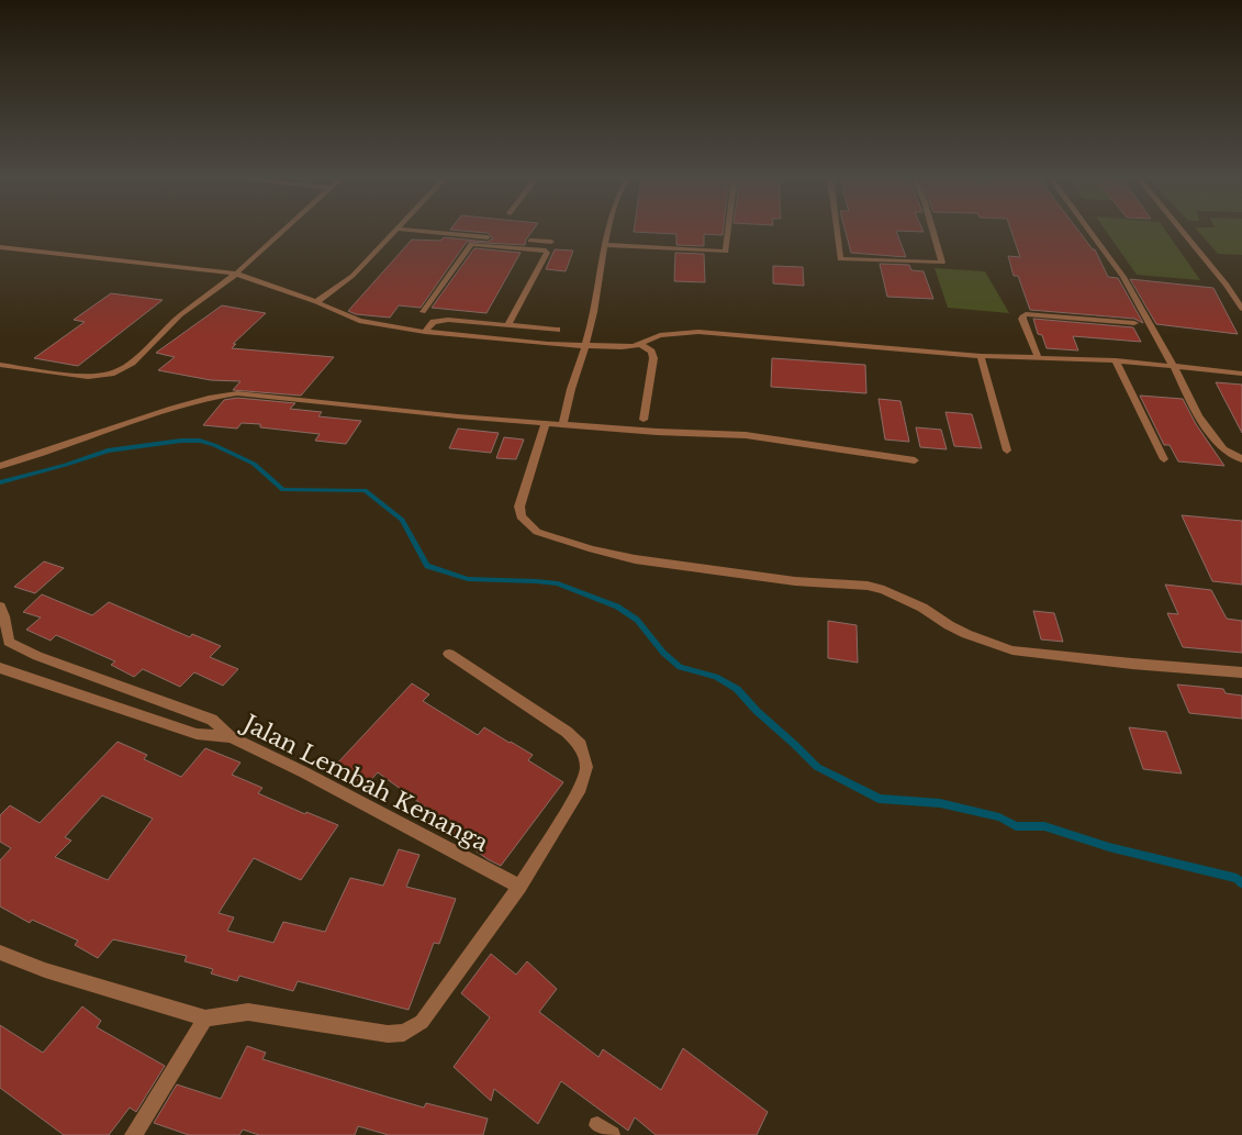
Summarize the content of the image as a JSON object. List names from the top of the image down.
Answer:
{
  "streets": {
    "street": ["Jalan Lembah Kenanga"]
  }
}
